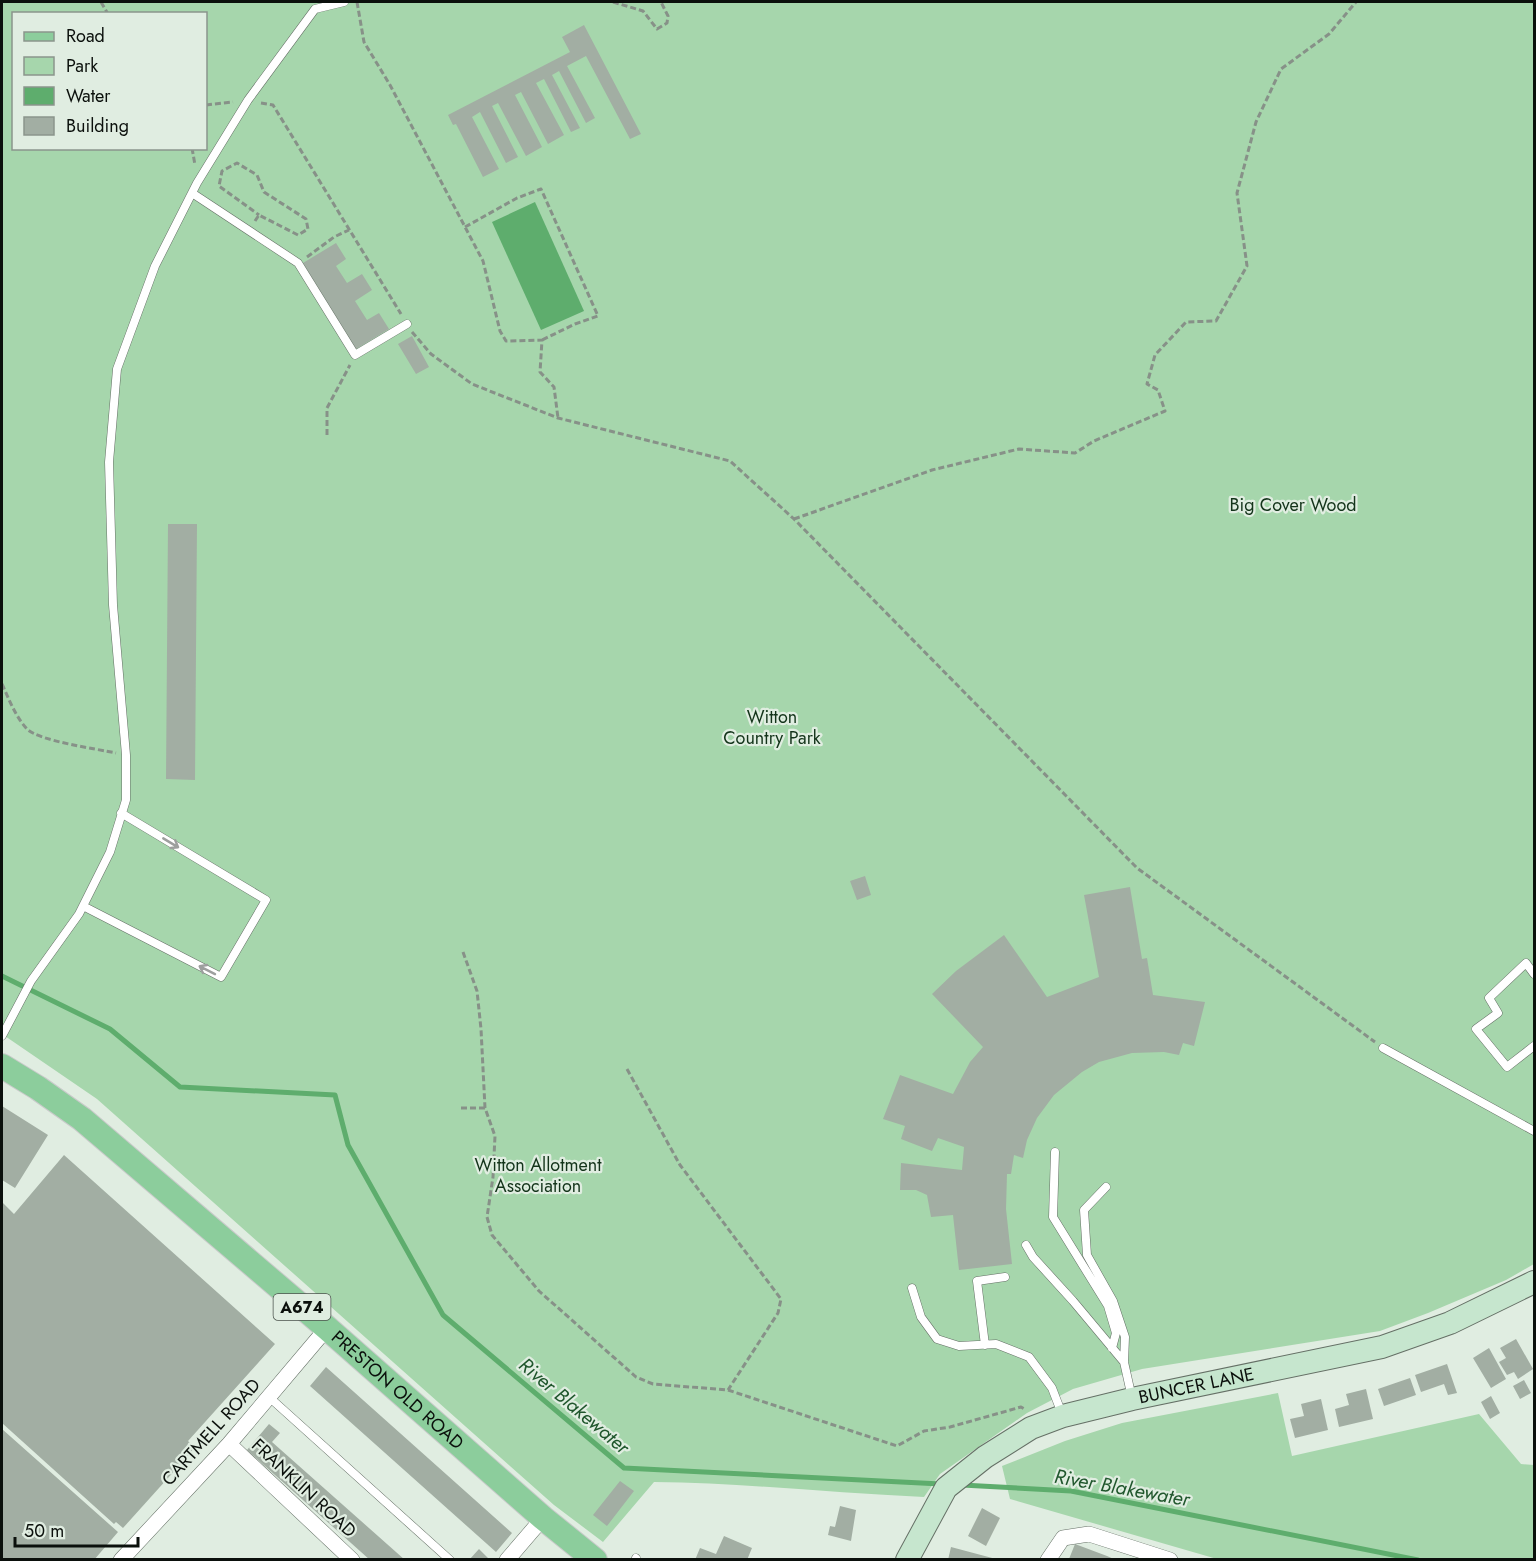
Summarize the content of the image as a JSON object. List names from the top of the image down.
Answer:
{
  "streets": {
    "main road": ["A674", "BUNCER LANE", "PRESTON OLD ROAD"],
    "street": ["CARTMELL ROAD", "FRANKLIN ROAD"]
  },
  "crossings": [
    ["PRESTON OLD ROAD", "CARTMELL ROAD"],
    ["CARTMELL ROAD", "FRANKLIN ROAD"]
  ],
  "water": ["River Blakewater"],
  "parks": ["Big Cover Wood", "Witton Country Park", "Witton Allotment Association"],
  "legend": [
    "Road",
    "Park",
    "Water",
    "Building"
  ],
  "scale_bar": "50 m"
}
